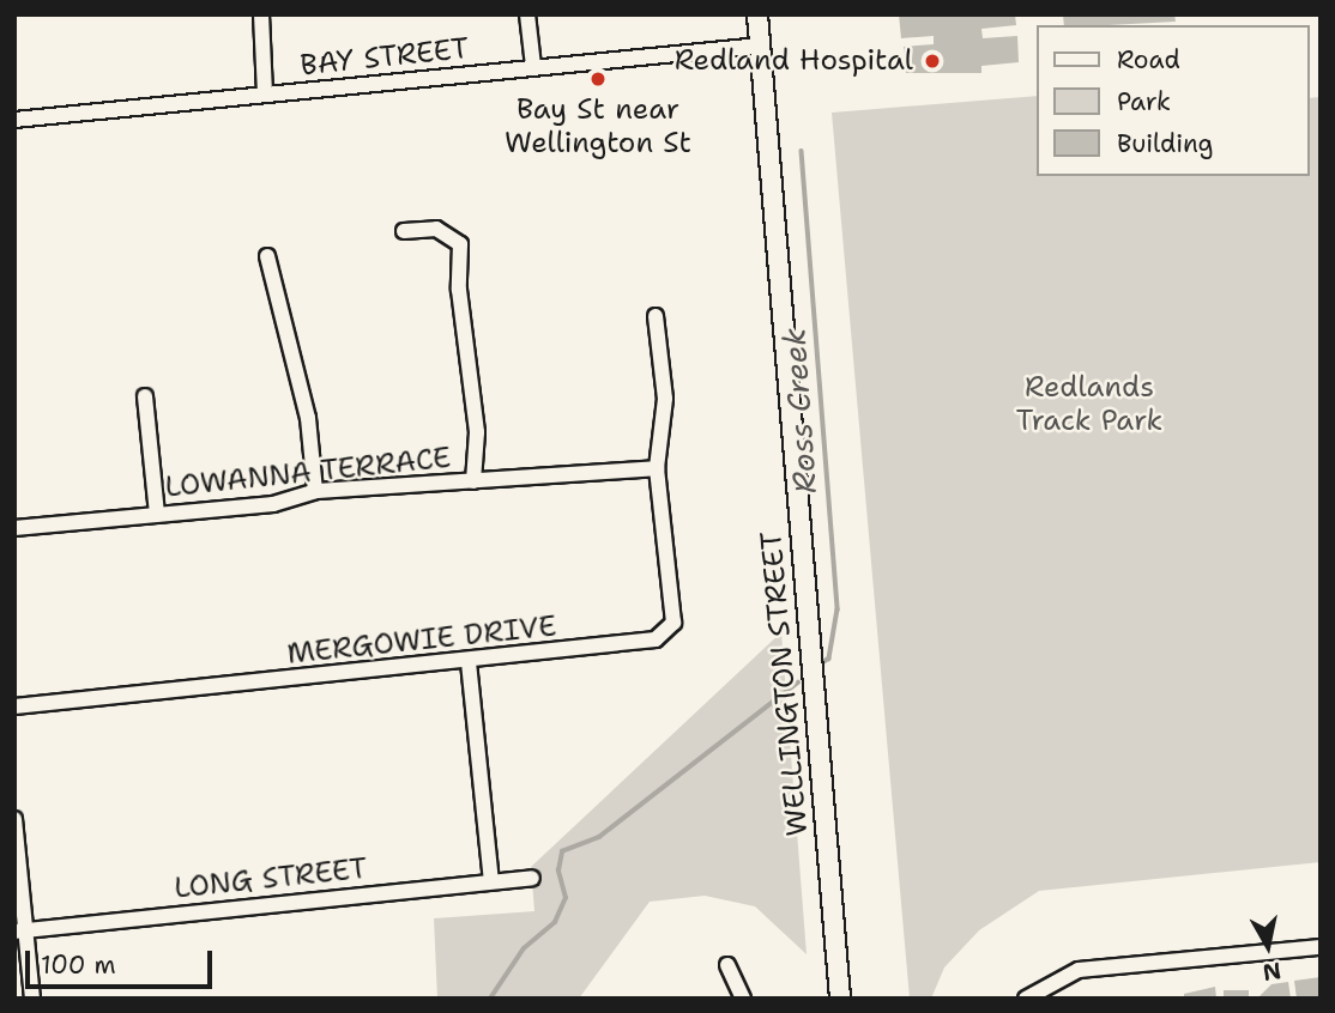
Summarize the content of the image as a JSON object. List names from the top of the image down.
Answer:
{
  "streets": {
    "main road": ["WELLINGTON STREET"],
    "street": [
      "BAY STREET",
      "LOWANNA TERRACE",
      "MERGOWIE DRIVE",
      "LONG STREET"
    ]
  },
  "crossings": [
    ["BAY STREET", "WELLINGTON STREET"],
    ["LOWANNA TERRACE", "MERGOWIE DRIVE"]
  ],
  "water": ["Ross Creek"],
  "parks": ["Redlands Track Park"],
  "places": ["Redland Hospital", "Bay St near Wellington St"],
  "legend": ["Road", "Park", "Building"],
  "scale_bar": "100 m",
  "north": "bottom"
}
